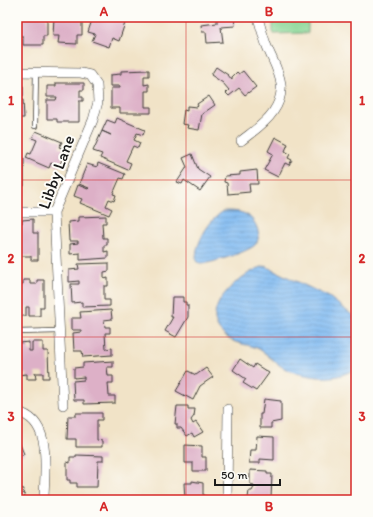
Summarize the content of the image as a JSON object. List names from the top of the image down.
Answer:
{
  "streets": {
    "street": ["Libby Lane"]
  },
  "scale_bar": "50 m",
  "grid": {
    "columns": ["A", "B"],
    "rows": ["1", "2", "3"]
  }
}
